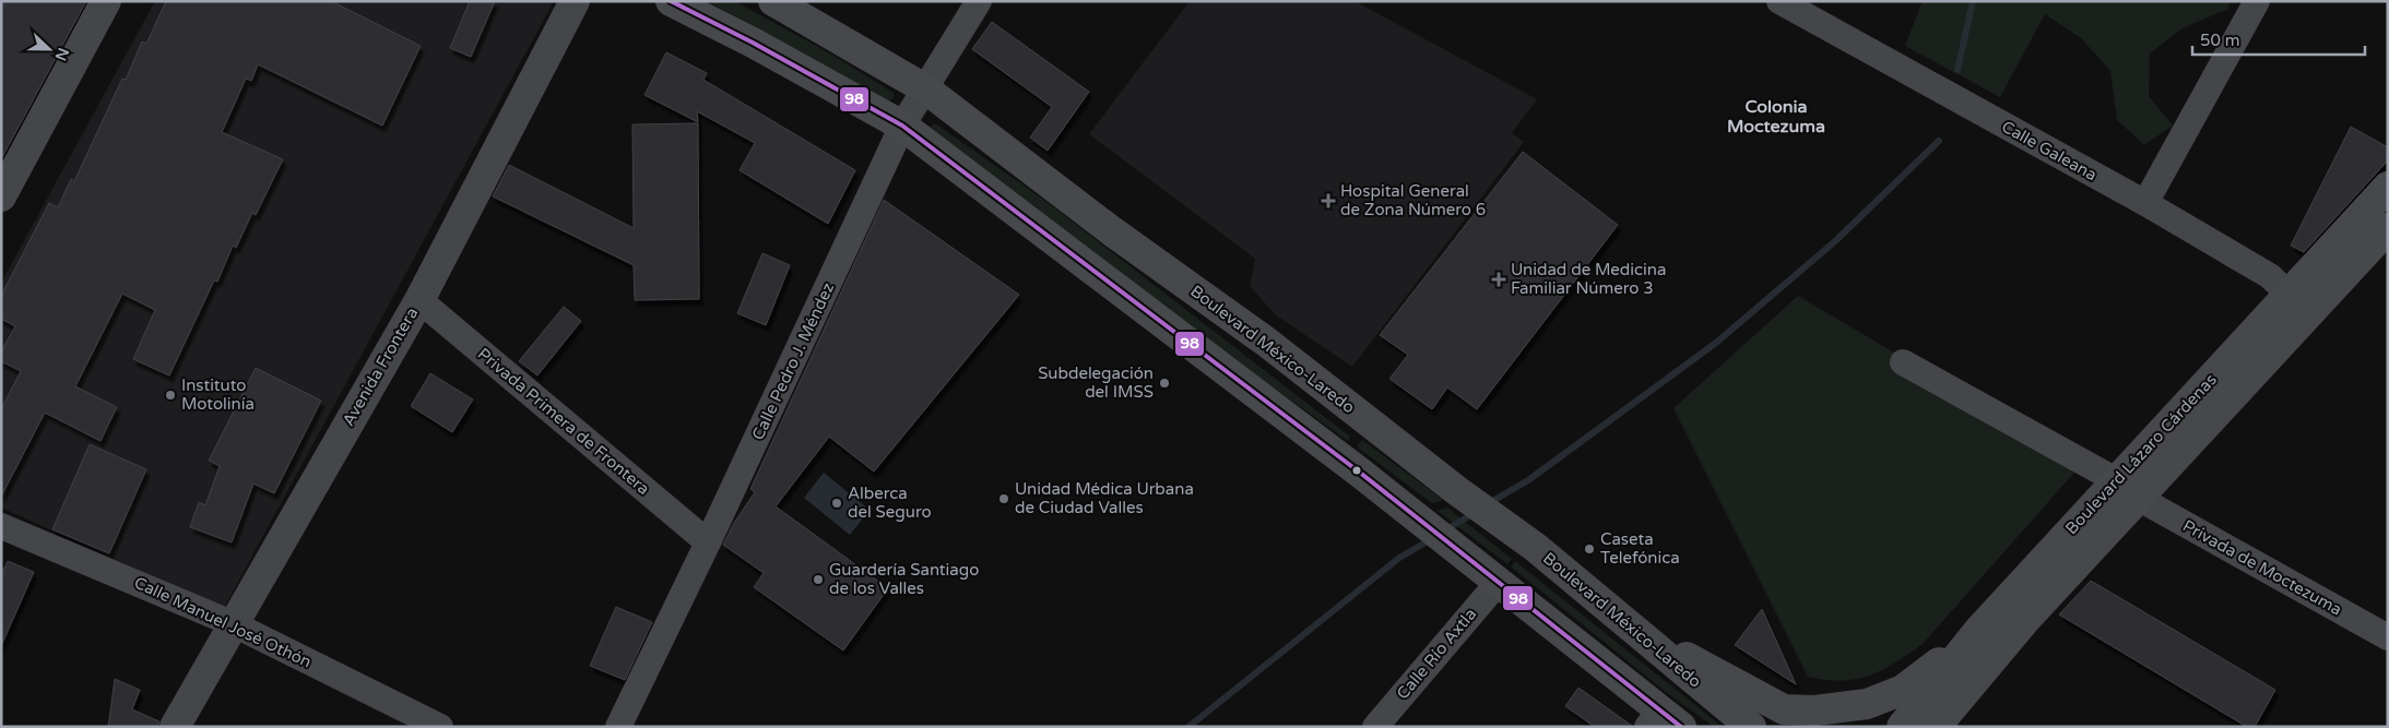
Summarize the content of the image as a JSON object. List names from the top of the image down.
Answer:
{
  "streets": {
    "main road": ["Boulevard México-Laredo", "Boulevard Lázaro Cárdenas"],
    "street": [
      "Calle Galeana",
      "Calle Pedro J. Méndez",
      "Avenida Frontera",
      "Privada Primera de Frontera",
      "Privada de Moctezuma",
      "Calle Manuel José Othón",
      "Calle Río Axtla"
    ]
  },
  "crossings": [
    ["Calle Galeana", "Boulevard Lázaro Cárdenas"],
    ["Boulevard México-Laredo", "Calle Pedro J. Méndez"],
    ["Calle Pedro J. Méndez", "Privada Primera de Frontera"],
    ["Avenida Frontera", "Privada Primera de Frontera"],
    ["Avenida Frontera", "Calle Manuel José Othón"],
    ["Boulevard Lázaro Cárdenas", "Privada de Moctezuma"]
  ],
  "districts": ["Colonia Moctezuma"],
  "places": {
    "health": ["Hospital General de Zona Número 6", "Unidad de Medicina Familiar Número 3"],
    "other": [
      "Subdelegación del IMSS",
      "Instituto Motolinía",
      "Unidad Médica Urbana de Ciudad Valles",
      "Alberca del Seguro",
      "Caseta Telefónica",
      "Guardería Santiago de los Valles"
    ]
  },
  "lines": ["transit line 98"],
  "scale_bar": "50 m",
  "north": "right"
}
